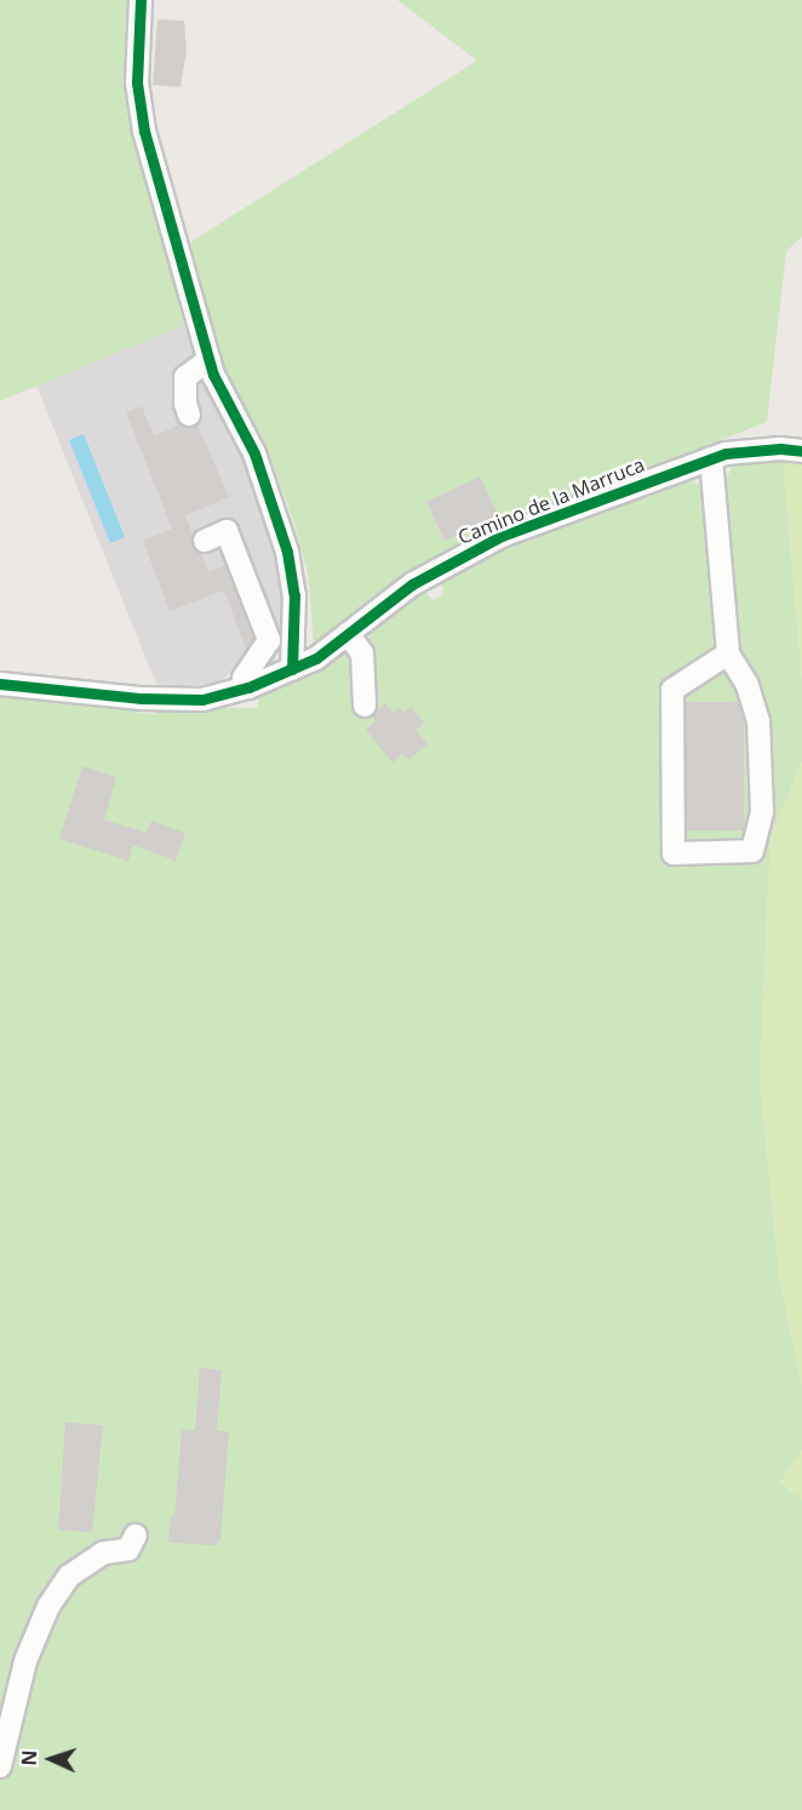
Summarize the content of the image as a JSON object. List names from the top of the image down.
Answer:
{
  "streets": {
    "street": ["Camino de la Marruca"]
  },
  "north": "left"
}
